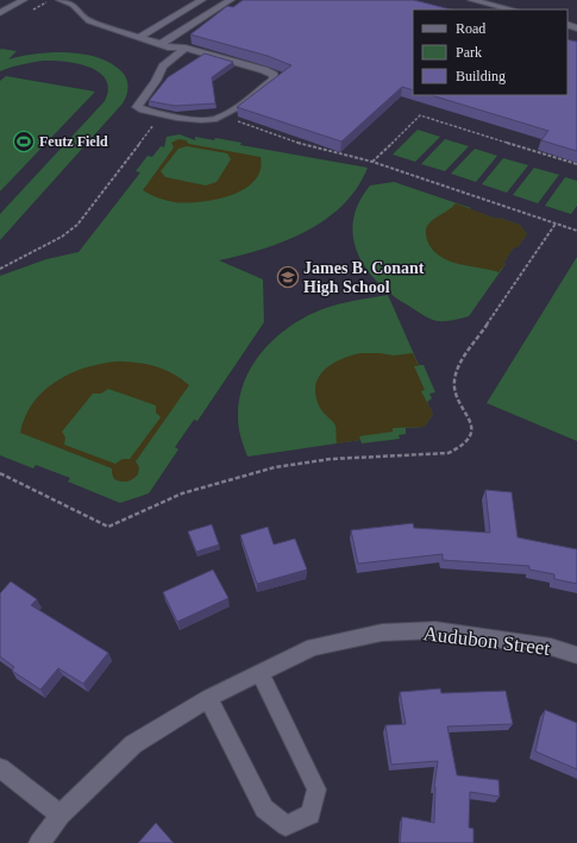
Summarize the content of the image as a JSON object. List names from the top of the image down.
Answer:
{
  "streets": {
    "street": ["Audubon Street"]
  },
  "places": {
    "sports": ["Feutz Field"],
    "school or university": ["James B. Conant High School"]
  },
  "legend": ["Road", "Park", "Building"]
}
